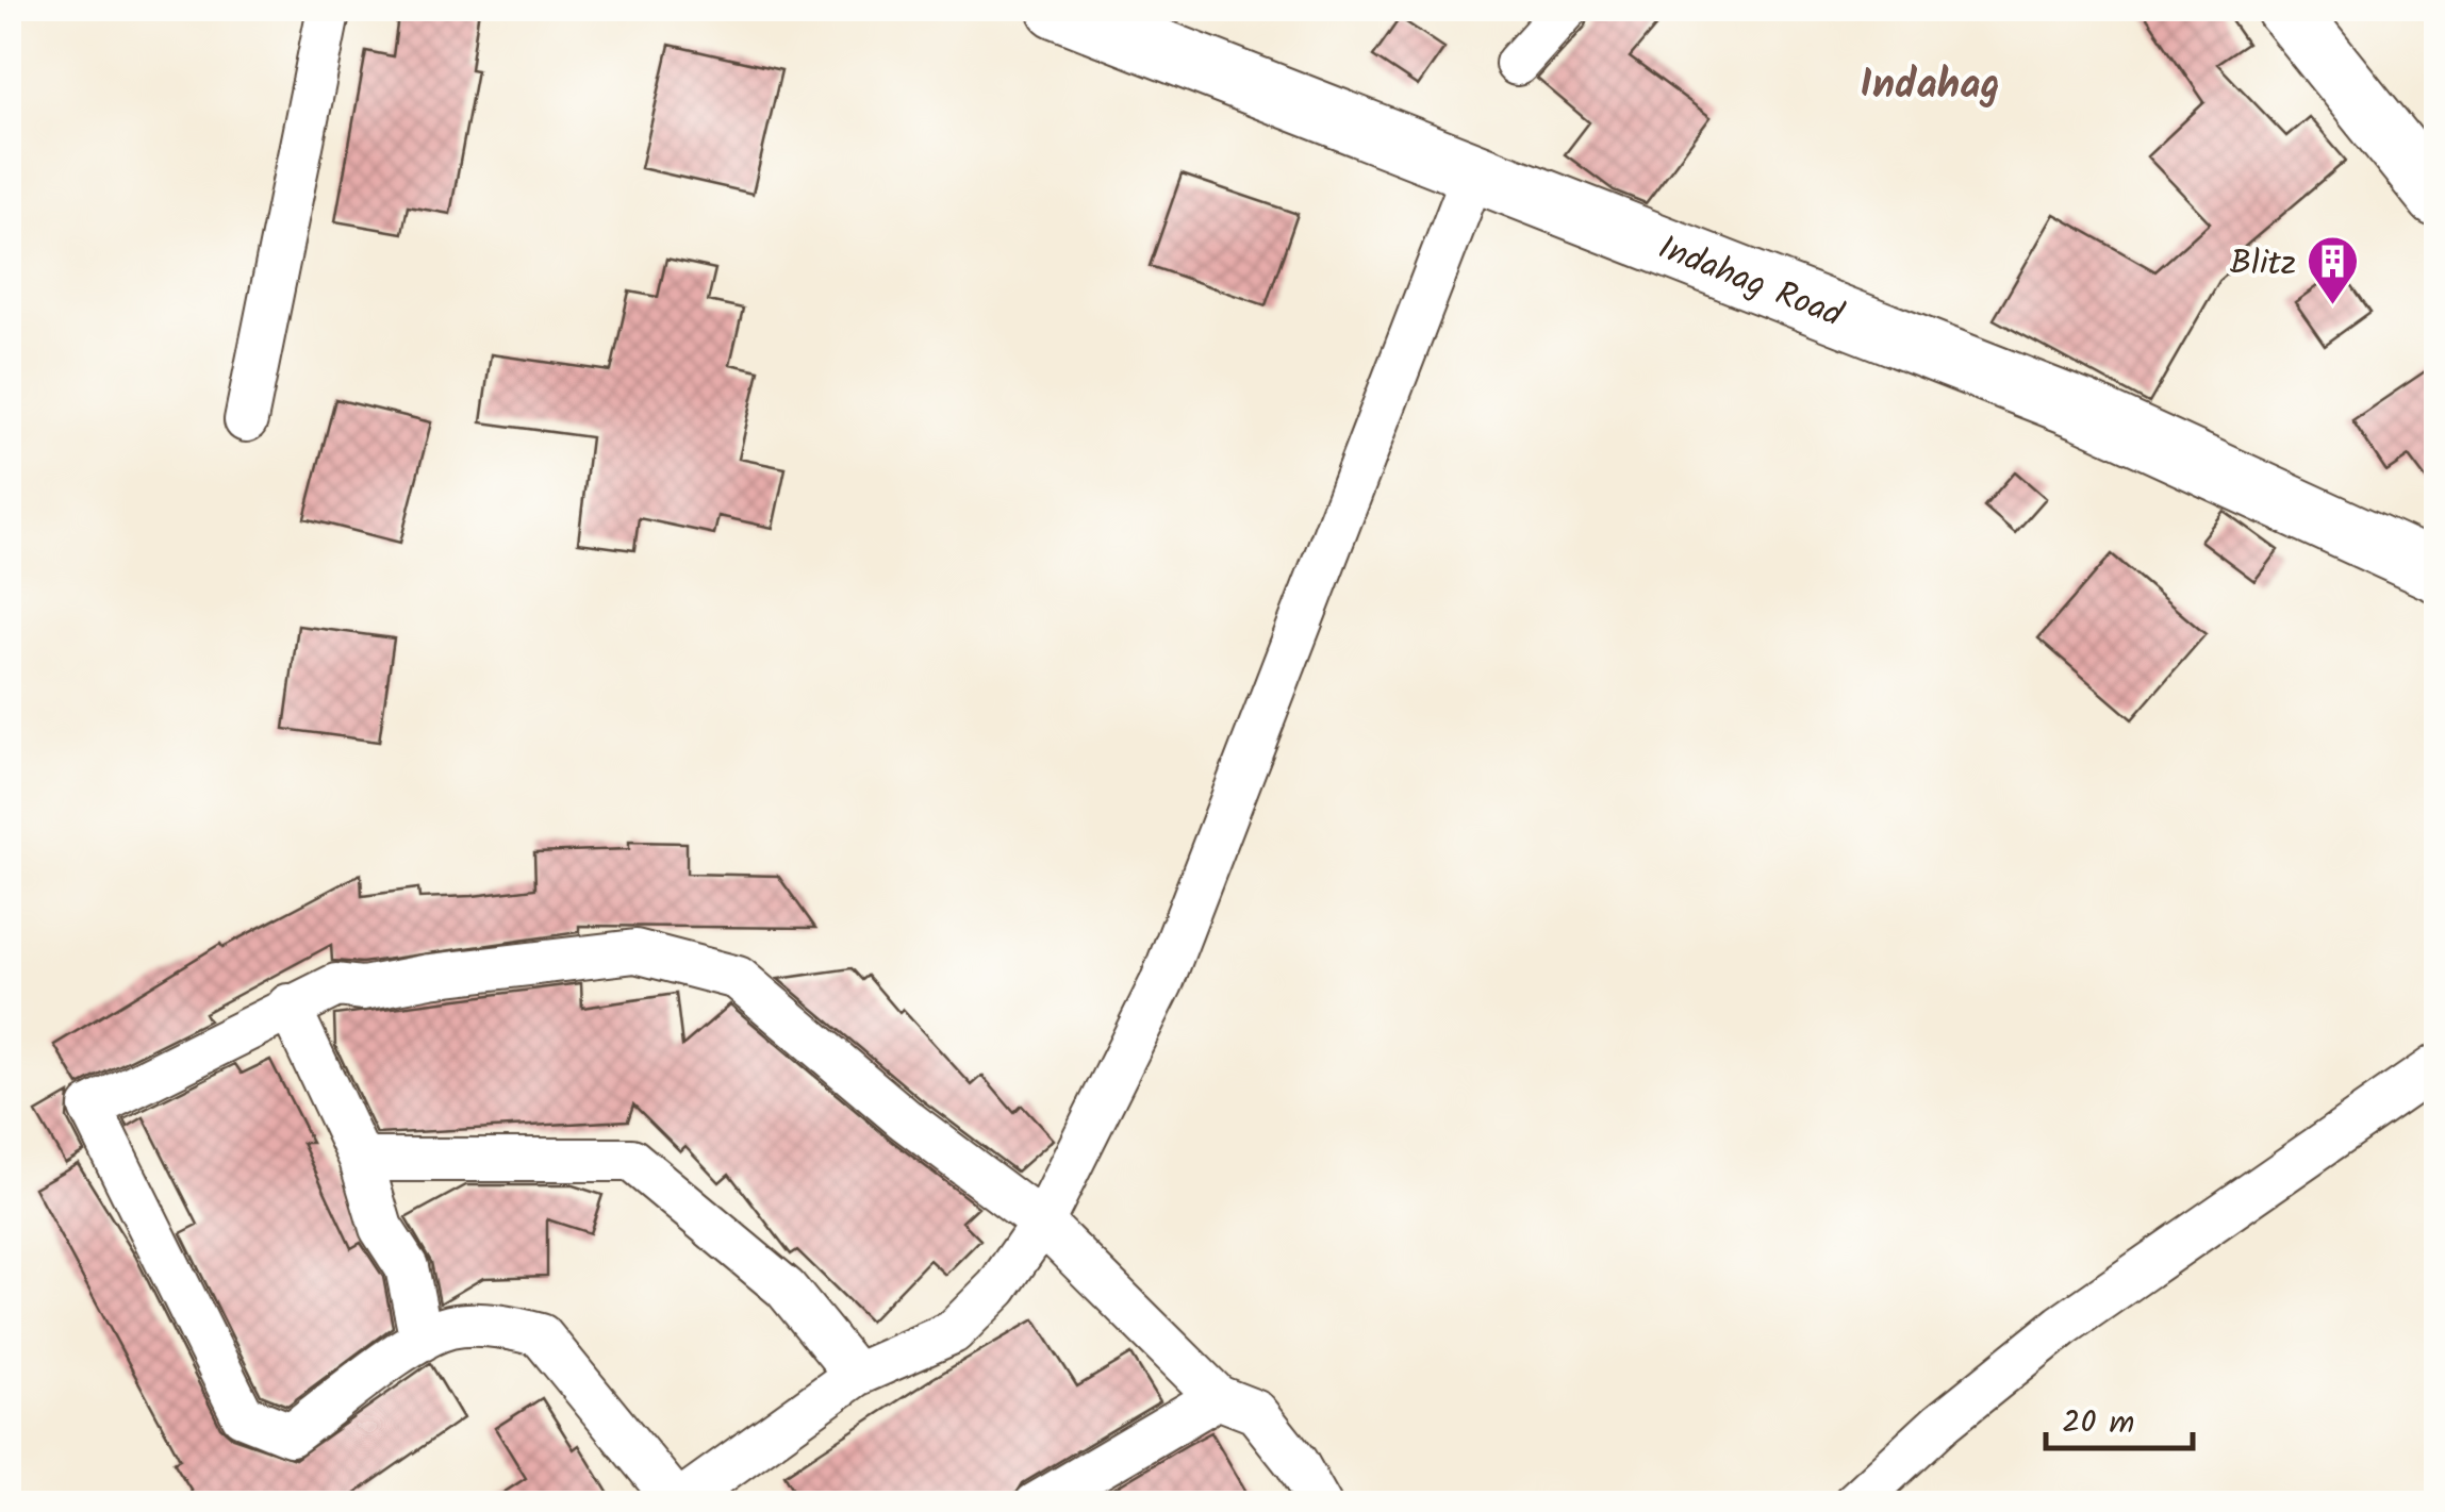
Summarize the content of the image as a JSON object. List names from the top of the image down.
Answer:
{
  "streets": {
    "main road": ["Indahag Road"]
  },
  "districts": ["Indahag"],
  "places": {
    "building": ["Blitz"]
  },
  "scale_bar": "20 m"
}
